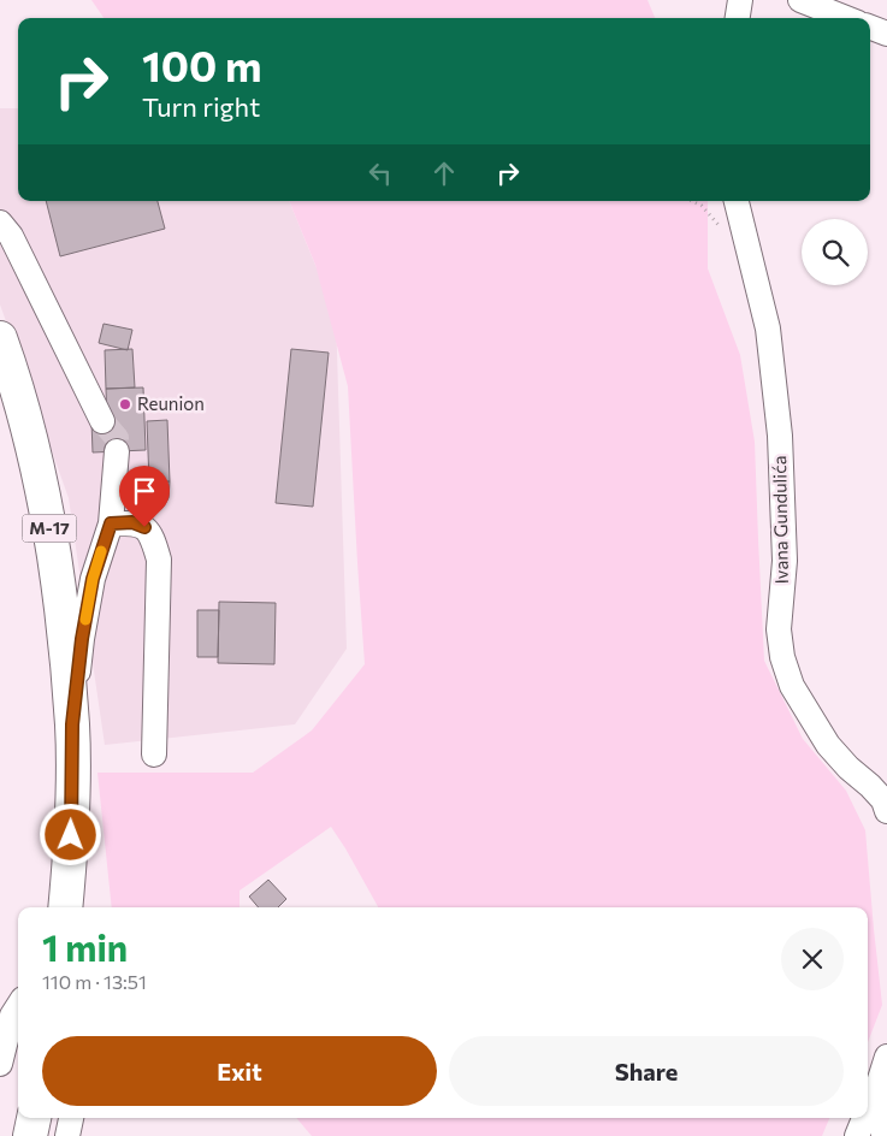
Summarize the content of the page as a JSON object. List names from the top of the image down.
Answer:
{
  "streets": {
    "highway": ["M-17"],
    "street": ["Ivana Gundulića"]
  },
  "places": ["Reunion"],
  "page": {
    "turn": ["100 m", "Turn right"],
    "heading": ["1 min", "110 m · 13:51"],
    "buttons": ["Exit", "Share"]
  }
}
